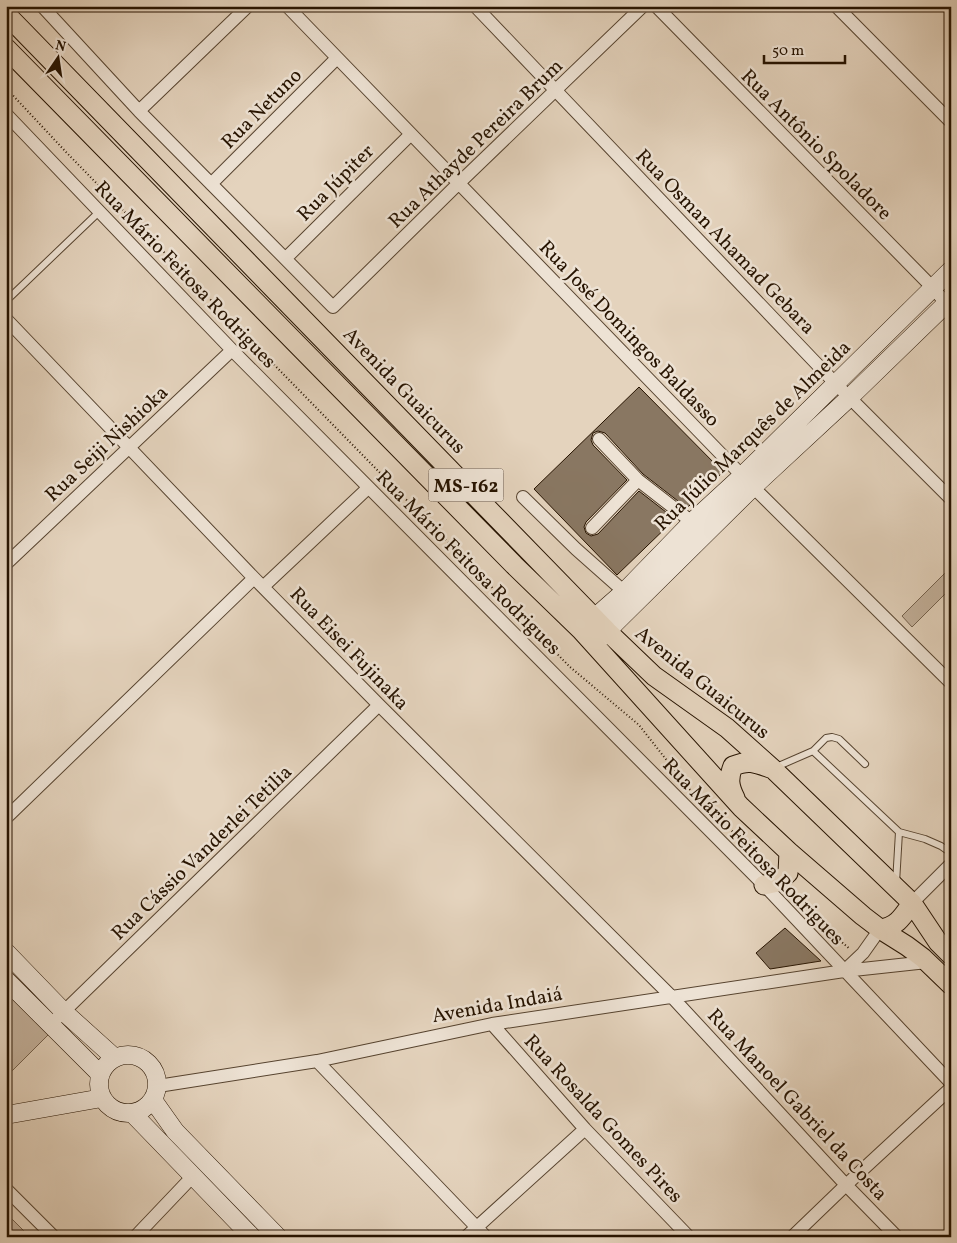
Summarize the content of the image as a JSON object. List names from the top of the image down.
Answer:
{
  "streets": {
    "main road": ["Avenida Guaicurus", "MS-162"],
    "street": [
      "Rua Netuno",
      "Rua Athayde Pereira Brum",
      "Rua Antônio Spoladore",
      "Rua Júpiter",
      "Rua Osman Ahamad Gebara",
      "Rua Mário Feitosa Rodrigues",
      "Rua José Domingos Baldasso",
      "Rua Júlio Marquês de Almeida",
      "Rua Seiji Nishioka",
      "Rua Eisei Fujinaka",
      "Rua Cássio Vanderlei Tetilia",
      "Avenida Indaiá",
      "Rua Manoel Gabriel da Costa",
      "Rua Rosalda Gomes Pires"
    ]
  },
  "crossings": [
    ["Rua Netuno", "Rua José Domingos Baldasso"],
    ["Rua Athayde Pereira Brum", "Rua Júpiter"],
    ["Rua Athayde Pereira Brum", "Rua Osman Ahamad Gebara"],
    ["Rua Athayde Pereira Brum", "Rua José Domingos Baldasso"],
    ["Rua Antônio Spoladore", "Rua Júlio Marquês de Almeida"],
    ["Rua Júpiter", "Rua José Domingos Baldasso"],
    ["Rua Osman Ahamad Gebara", "Rua Júlio Marquês de Almeida"],
    ["Rua Mário Feitosa Rodrigues", "Rua Seiji Nishioka"],
    ["Rua Mário Feitosa Rodrigues", "Avenida Indaiá"],
    ["Rua José Domingos Baldasso", "Rua Júlio Marquês de Almeida"],
    ["Avenida Guaicurus", "Rua Júlio Marquês de Almeida"],
    ["Avenida Guaicurus", "Avenida Indaiá"],
    ["Rua Seiji Nishioka", "Rua Eisei Fujinaka"],
    ["Rua Eisei Fujinaka", "Rua Cássio Vanderlei Tetilia"],
    ["Rua Eisei Fujinaka", "Avenida Indaiá"],
    ["Rua Eisei Fujinaka", "Rua Manoel Gabriel da Costa"],
    ["Avenida Indaiá", "Rua Manoel Gabriel da Costa"],
    ["Avenida Indaiá", "Rua Rosalda Gomes Pires"]
  ],
  "scale_bar": "50 m",
  "north": "top"
}
